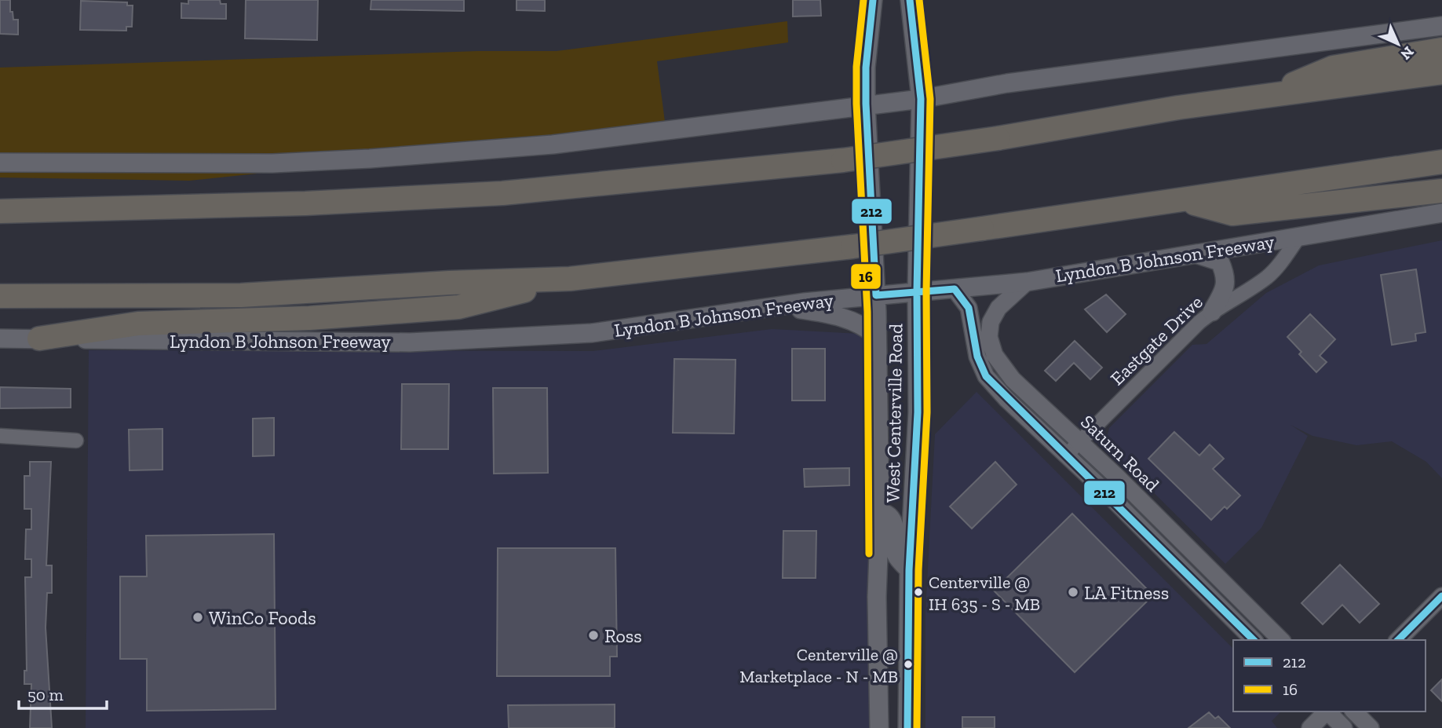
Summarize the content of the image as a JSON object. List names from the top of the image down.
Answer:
{
  "streets": {
    "main road": ["Lyndon B Johnson Freeway", "West Centerville Road"],
    "street": ["Eastgate Drive", "Saturn Road"]
  },
  "crossings": [
    ["Lyndon B Johnson Freeway", "Eastgate Drive"],
    ["Lyndon B Johnson Freeway", "West Centerville Road"],
    ["Lyndon B Johnson Freeway", "Saturn Road"],
    ["Eastgate Drive", "Saturn Road"]
  ],
  "places": [
    "Centerville @ IH 635 - S - MB",
    "LA Fitness",
    "WinCo Foods",
    "Ross",
    "Centerville @ Marketplace - N - MB"
  ],
  "lines": ["transit line 212", "transit line 16"],
  "legend": ["212", "16"],
  "scale_bar": "50 m",
  "north": "bottom right"
}
